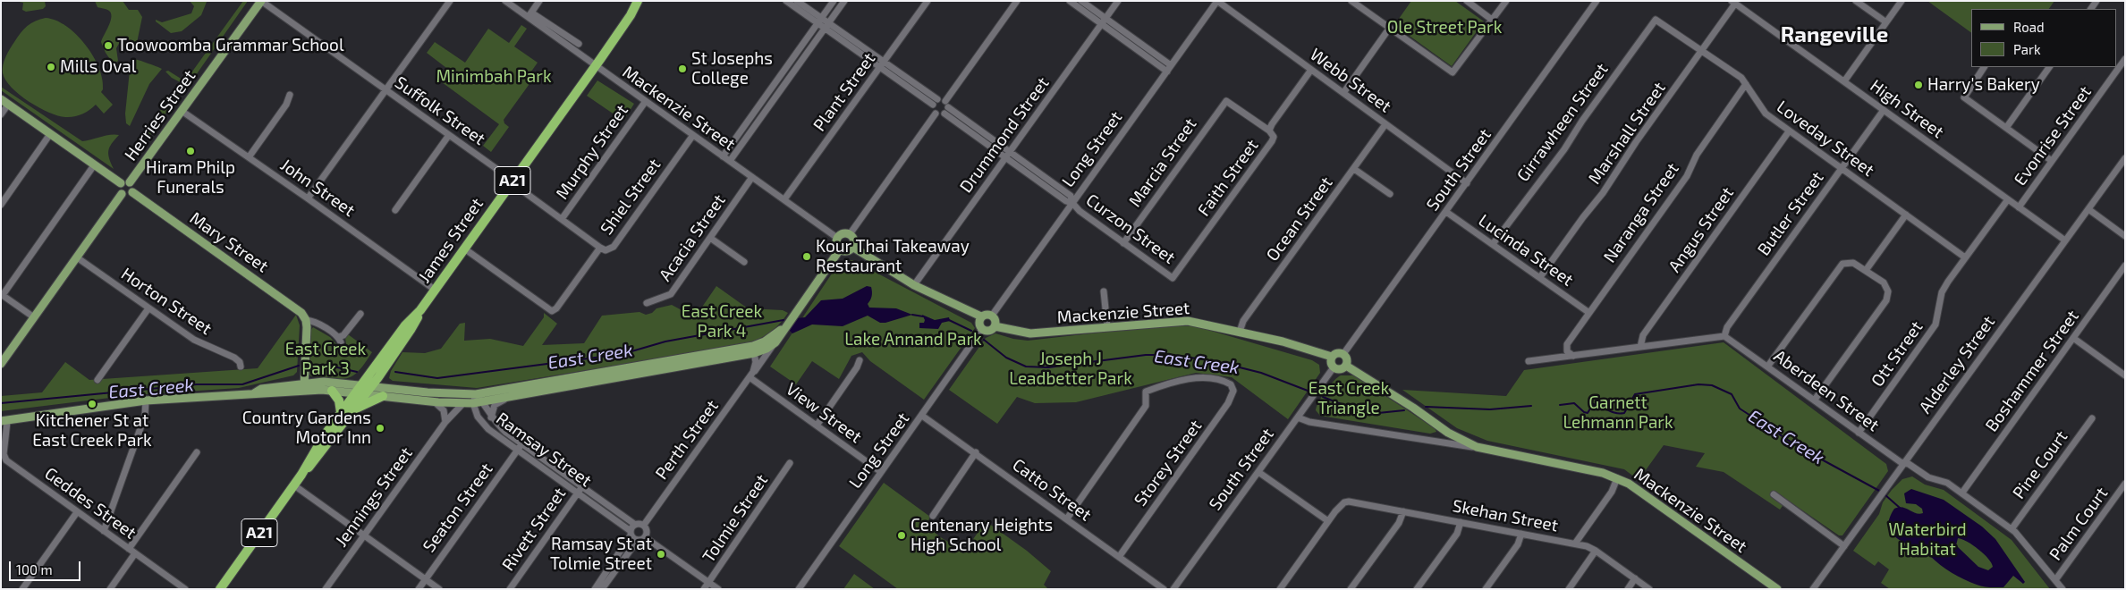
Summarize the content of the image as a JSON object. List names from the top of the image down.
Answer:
{
  "streets": {
    "highway": ["A21", "James Street"],
    "main road": [
      "Mackenzie Street",
      "Herries Street",
      "Mary Street",
      "Perth Street"
    ],
    "street": [
      "Webb Street",
      "Plant Street",
      "High Street",
      "Suffolk Street",
      "Girrawheen Street",
      "Marshall Street",
      "Drummond Street",
      "Evonrise Street",
      "Loveday Street",
      "Long Street",
      "Murphy Street",
      "Marcia Street",
      "South Street",
      "Faith Street",
      "John Street",
      "Shiel Street",
      "Naranga Street",
      "Butler Street",
      "Ocean Street",
      "Curzon Street",
      "Angus Street",
      "Acacia Street",
      "Lucinda Street",
      "Horton Street",
      "Ott Street",
      "Alderley Street",
      "Boshammer Street",
      "Aberdeen Street",
      "View Street",
      "Ramsay Street",
      "Storey Street",
      "Pine Court",
      "Catto Street",
      "Jennings Street",
      "Geddes Street",
      "Seaton Street",
      "Skehan Street",
      "Tolmie Street",
      "Palm Court",
      "Rivett Street"
    ]
  },
  "crossings": [
    ["Webb Street", "Long Street"],
    ["Webb Street", "South Street"],
    ["Webb Street", "Faith Street"],
    ["Webb Street", "Ocean Street"],
    ["Plant Street", "Mackenzie Street"],
    ["Mackenzie Street", "Long Street"],
    ["Mackenzie Street", "Murphy Street"],
    ["Mackenzie Street", "South Street"],
    ["Mackenzie Street", "Shiel Street"],
    ["Mackenzie Street", "Ocean Street"],
    ["Mackenzie Street", "Acacia Street"],
    ["Mackenzie Street", "James Street"],
    ["Mackenzie Street", "Perth Street"],
    ["High Street", "Marshall Street"],
    ["High Street", "Evonrise Street"],
    ["High Street", "Butler Street"],
    ["High Street", "Ott Street"],
    ["High Street", "Alderley Street"],
    ["Suffolk Street", "Herries Street"],
    ["Suffolk Street", "Murphy Street"],
    ["Suffolk Street", "Shiel Street"],
    ["Suffolk Street", "James Street"],
    ["Herries Street", "John Street"],
    ["Herries Street", "Mary Street"],
    ["Girrawheen Street", "Loveday Street"],
    ["Girrawheen Street", "Lucinda Street"],
    ["Marshall Street", "Loveday Street"],
    ["Marshall Street", "Lucinda Street"],
    ["Drummond Street", "Curzon Street"],
    ["Loveday Street", "Naranga Street"],
    ["Loveday Street", "Butler Street"],
    ["Loveday Street", "Angus Street"],
    ["Loveday Street", "Ott Street"],
    ["Long Street", "Curzon Street"],
    ["Long Street", "View Street"],
    ["Long Street", "Catto Street"],
    ["Marcia Street", "Faith Street"],
    ["Marcia Street", "Curzon Street"],
    ["South Street", "Lucinda Street"],
    ["Faith Street", "Curzon Street"],
    ["John Street", "James Street"],
    ["Shiel Street", "James Street"],
    ["Naranga Street", "Lucinda Street"],
    ["Butler Street", "Aberdeen Street"],
    ["Ott Street", "Aberdeen Street"],
    ["Alderley Street", "Aberdeen Street"],
    ["Boshammer Street", "Aberdeen Street"],
    ["Aberdeen Street", "Pine Court"],
    ["Aberdeen Street", "Palm Court"],
    ["View Street", "Perth Street"],
    ["Perth Street", "Ramsay Street"],
    ["Ramsay Street", "Seaton Street"],
    ["Ramsay Street", "Rivett Street"],
    ["Storey Street", "Catto Street"]
  ],
  "districts": ["Rangeville"],
  "water": ["East Creek"],
  "parks": [
    "Ole Street Park",
    "Minimbah Park",
    "East Creek Park 4",
    "Lake Annand Park",
    "East Creek Park 3",
    "Joseph J Leadbetter Park",
    "East Creek Triangle",
    "Garnett Lehmann Park",
    "Waterbird Habitat"
  ],
  "places": [
    "Toowoomba Grammar School",
    "Mills Oval",
    "St Josephs College",
    "Harry's Bakery",
    "Hiram Philp Funerals",
    "Kour Thai Takeaway Restaurant",
    "Kitchener St at East Creek Park",
    "Country Gardens Motor Inn",
    "Centenary Heights High School",
    "Ramsay St at Tolmie Street"
  ],
  "legend": ["Road", "Park"],
  "scale_bar": "100 m"
}
